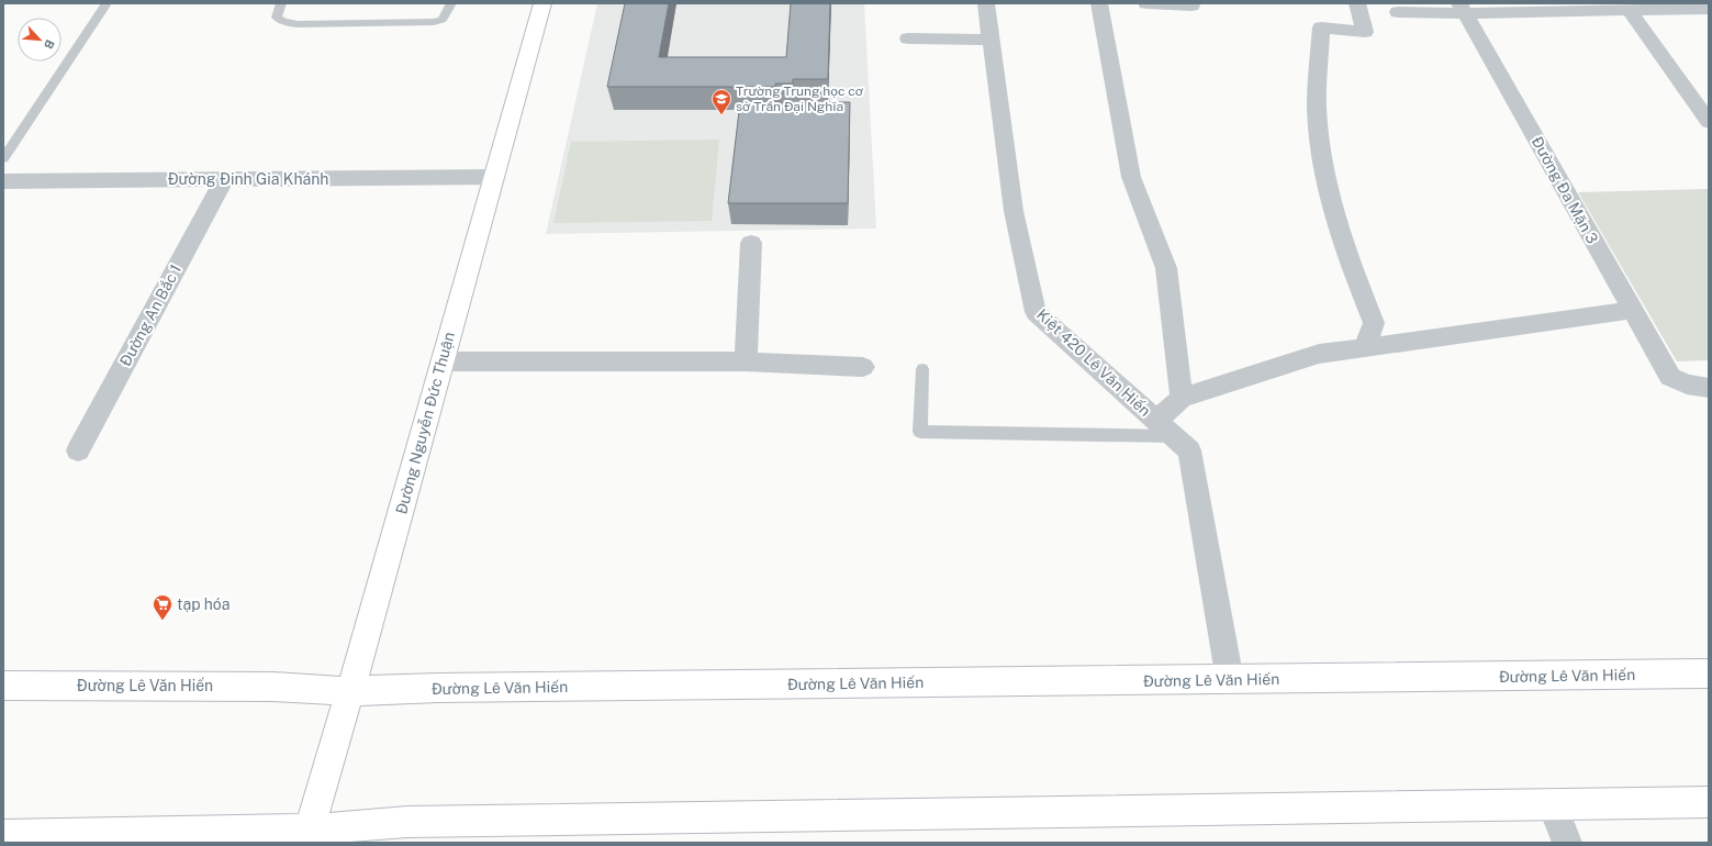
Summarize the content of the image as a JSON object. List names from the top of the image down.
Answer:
{
  "streets": {
    "main road": ["Đường Nguyễn Đức Thuận", "Đường Lê Văn Hiến"],
    "street": [
      "Đường Đinh Gia Khánh",
      "Đường Đa Mặn 3",
      "Đường An Bắc 1",
      "Kiệt 420 Lê Văn Hiến"
    ]
  },
  "crossings": [
    ["Đường Đinh Gia Khánh", "Đường An Bắc 1"],
    ["Đường Đinh Gia Khánh", "Đường Nguyễn Đức Thuận"],
    ["Kiệt 420 Lê Văn Hiến", "Đường Lê Văn Hiến"],
    ["Đường Nguyễn Đức Thuận", "Đường Lê Văn Hiến"]
  ],
  "places": {
    "school or university": ["Trường Trung học cơ sở Trần Đại Nghĩa"],
    "supermarket": ["tạp hóa"]
  },
  "north": "bottom right"
}
